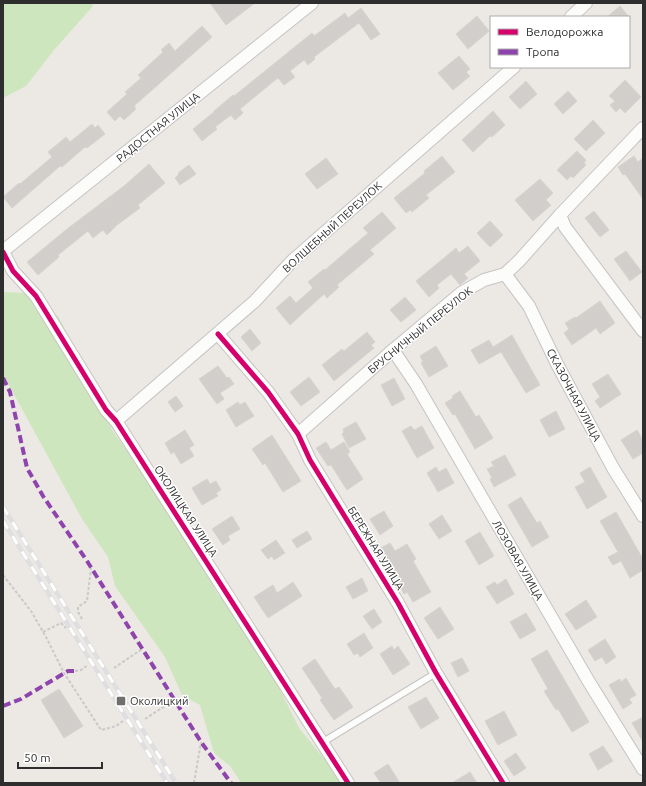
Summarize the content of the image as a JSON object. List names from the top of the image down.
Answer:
{
  "streets": {
    "street": [
      "РАДОСТНАЯ УЛИЦА",
      "ВОЛШЕБНЫЙ ПЕРЕУЛОК",
      "БРУСНИЧНЫЙ ПЕРЕУЛОК",
      "СКАЗОЧНАЯ УЛИЦА",
      "ОКОЛИЦКАЯ УЛИЦА",
      "БЕРЕЖНАЯ УЛИЦА",
      "ЛОЗОВАЯ УЛИЦА"
    ]
  },
  "crossings": [
    ["РАДОСТНАЯ УЛИЦА", "ОКОЛИЦКАЯ УЛИЦА"],
    ["ВОЛШЕБНЫЙ ПЕРЕУЛОК", "ОКОЛИЦКАЯ УЛИЦА"],
    ["ВОЛШЕБНЫЙ ПЕРЕУЛОК", "БЕРЕЖНАЯ УЛИЦА"],
    ["БРУСНИЧНЫЙ ПЕРЕУЛОК", "СКАЗОЧНАЯ УЛИЦА"],
    ["БРУСНИЧНЫЙ ПЕРЕУЛОК", "БЕРЕЖНАЯ УЛИЦА"],
    ["БРУСНИЧНЫЙ ПЕРЕУЛОК", "ЛОЗОВАЯ УЛИЦА"]
  ],
  "places": {
    "transit": ["Околицкий"]
  },
  "legend": ["Велодорожка", "Тропа"],
  "scale_bar": "50 m"
}
